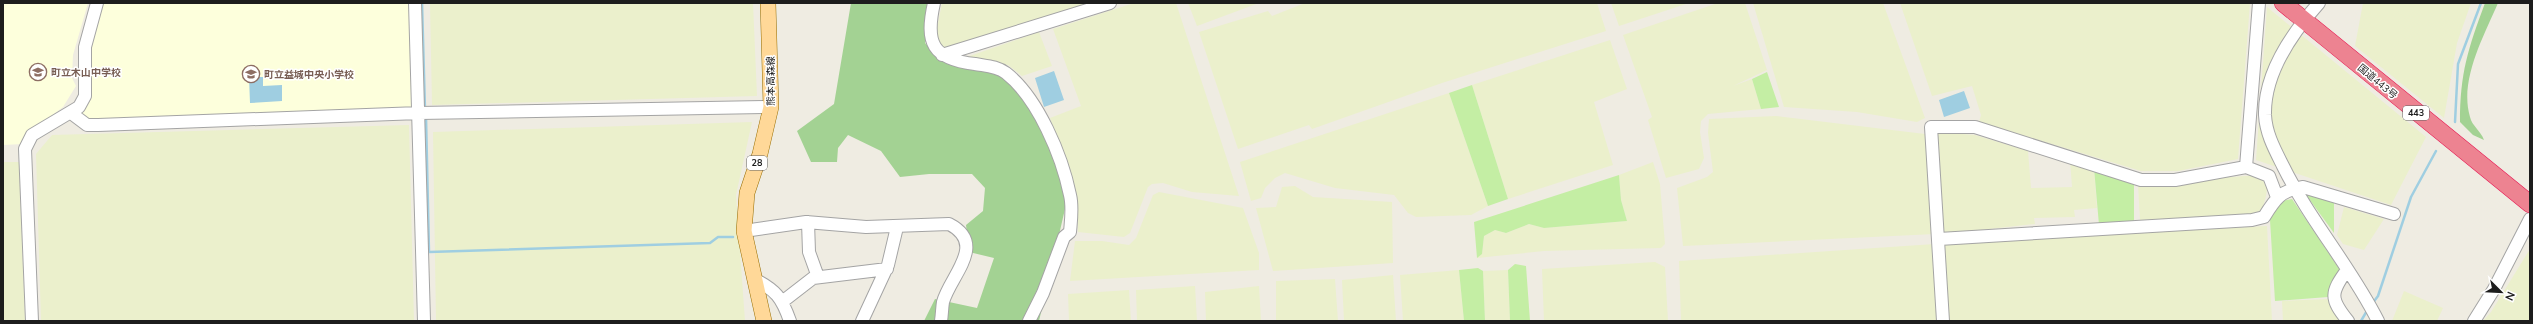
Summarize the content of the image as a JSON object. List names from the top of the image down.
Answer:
{
  "streets": {
    "highway": ["国道443号", "443"],
    "main road": ["熊本高森線", "28"]
  },
  "places": {
    "school or university": ["町立木山中学校", "町立益城中央小学校"]
  },
  "north": "bottom right"
}
